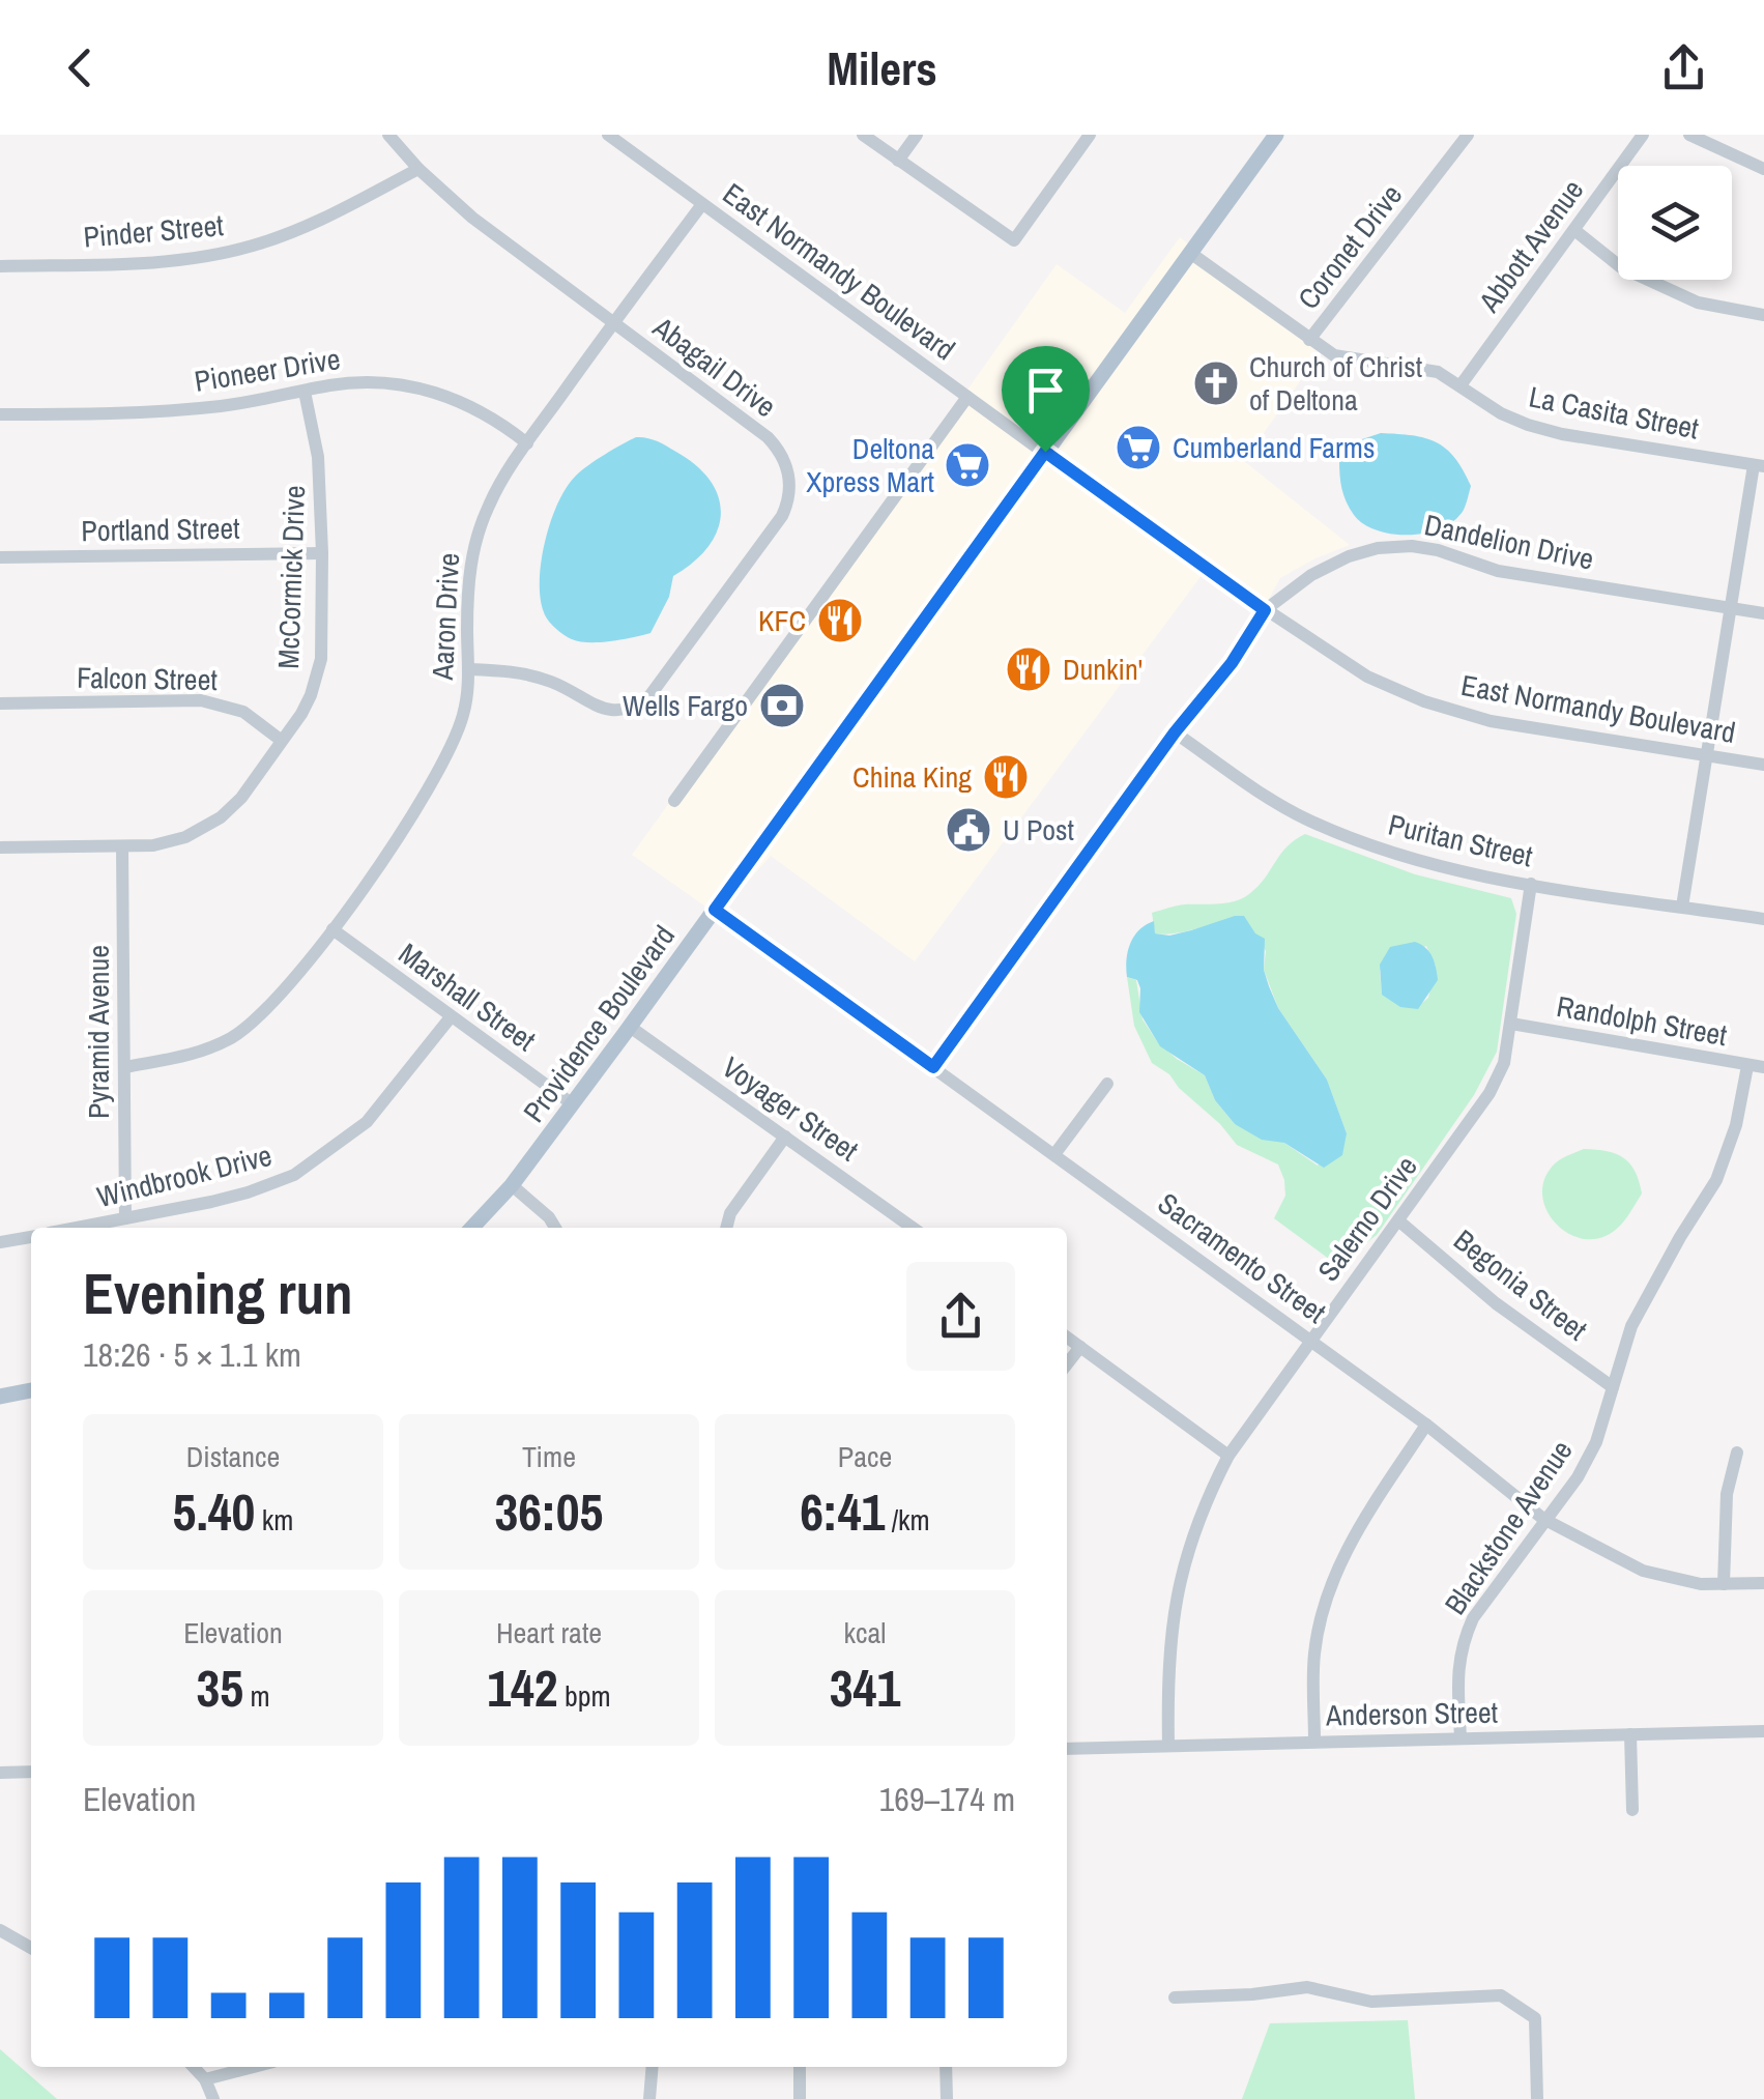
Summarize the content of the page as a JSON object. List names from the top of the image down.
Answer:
{
  "streets": {
    "main road": ["Providence Boulevard"],
    "street": [
      "Pinder Street",
      "Abbott Avenue",
      "Coronet Drive",
      "East Normandy Boulevard",
      "Abagail Drive",
      "Pioneer Drive",
      "La Casita Street",
      "Portland Street",
      "Dandelion Drive",
      "McCormick Drive",
      "Aaron Drive",
      "Falcon Street",
      "Puritan Street",
      "Marshall Street",
      "Randolph Street",
      "Pyramid Avenue",
      "Voyager Street",
      "Windbrook Drive",
      "Salerno Drive",
      "Sacramento Street",
      "Begonia Street",
      "Blackstone Avenue",
      "Anderson Street"
    ]
  },
  "crossings": [
    ["Pinder Street", "Abagail Drive"],
    ["Abbott Avenue", "La Casita Street"],
    ["Coronet Drive", "La Casita Street"],
    ["East Normandy Boulevard", "Dandelion Drive"],
    ["East Normandy Boulevard", "Aaron Drive"],
    ["East Normandy Boulevard", "Providence Boulevard"],
    ["Abagail Drive", "Aaron Drive"],
    ["Pioneer Drive", "McCormick Drive"],
    ["Pioneer Drive", "Aaron Drive"],
    ["La Casita Street", "Providence Boulevard"],
    ["Portland Street", "McCormick Drive"],
    ["Dandelion Drive", "Puritan Street"],
    ["Dandelion Drive", "Sacramento Street"],
    ["McCormick Drive", "Falcon Street"],
    ["McCormick Drive", "Pyramid Avenue"],
    ["Aaron Drive", "Marshall Street"],
    ["Aaron Drive", "Pyramid Avenue"],
    ["Puritan Street", "Salerno Drive"],
    ["Marshall Street", "Providence Boulevard"],
    ["Marshall Street", "Windbrook Drive"],
    ["Randolph Street", "Salerno Drive"],
    ["Randolph Street", "Blackstone Avenue"],
    ["Providence Boulevard", "Voyager Street"],
    ["Providence Boulevard", "Sacramento Street"],
    ["Pyramid Avenue", "Windbrook Drive"],
    ["Salerno Drive", "Sacramento Street"],
    ["Salerno Drive", "Begonia Street"],
    ["Salerno Drive", "Anderson Street"],
    ["Sacramento Street", "Blackstone Avenue"],
    ["Begonia Street", "Blackstone Avenue"],
    ["Blackstone Avenue", "Anderson Street"]
  ],
  "places": {
    "church": ["Church of Christ of Deltona"],
    "supermarket": ["Cumberland Farms", "Deltona Xpress Mart"],
    "restaurant": ["KFC", "Dunkin'", "China King"],
    "bank": ["Wells Fargo"],
    "public building": ["U Post"]
  },
  "page": {
    "header": "Milers",
    "heading": ["Evening run", "18:26 · 5 × 1.1 km"],
    "stats": [
      ["Distance", "5.40 km"],
      ["Time", "36:05"],
      ["Pace", "6:41 /km"],
      ["Elevation", "35 m"],
      ["Heart rate", "142 bpm"],
      ["kcal", "341"]
    ],
    "chart": ["Elevation", "169–174 m"]
  }
}
